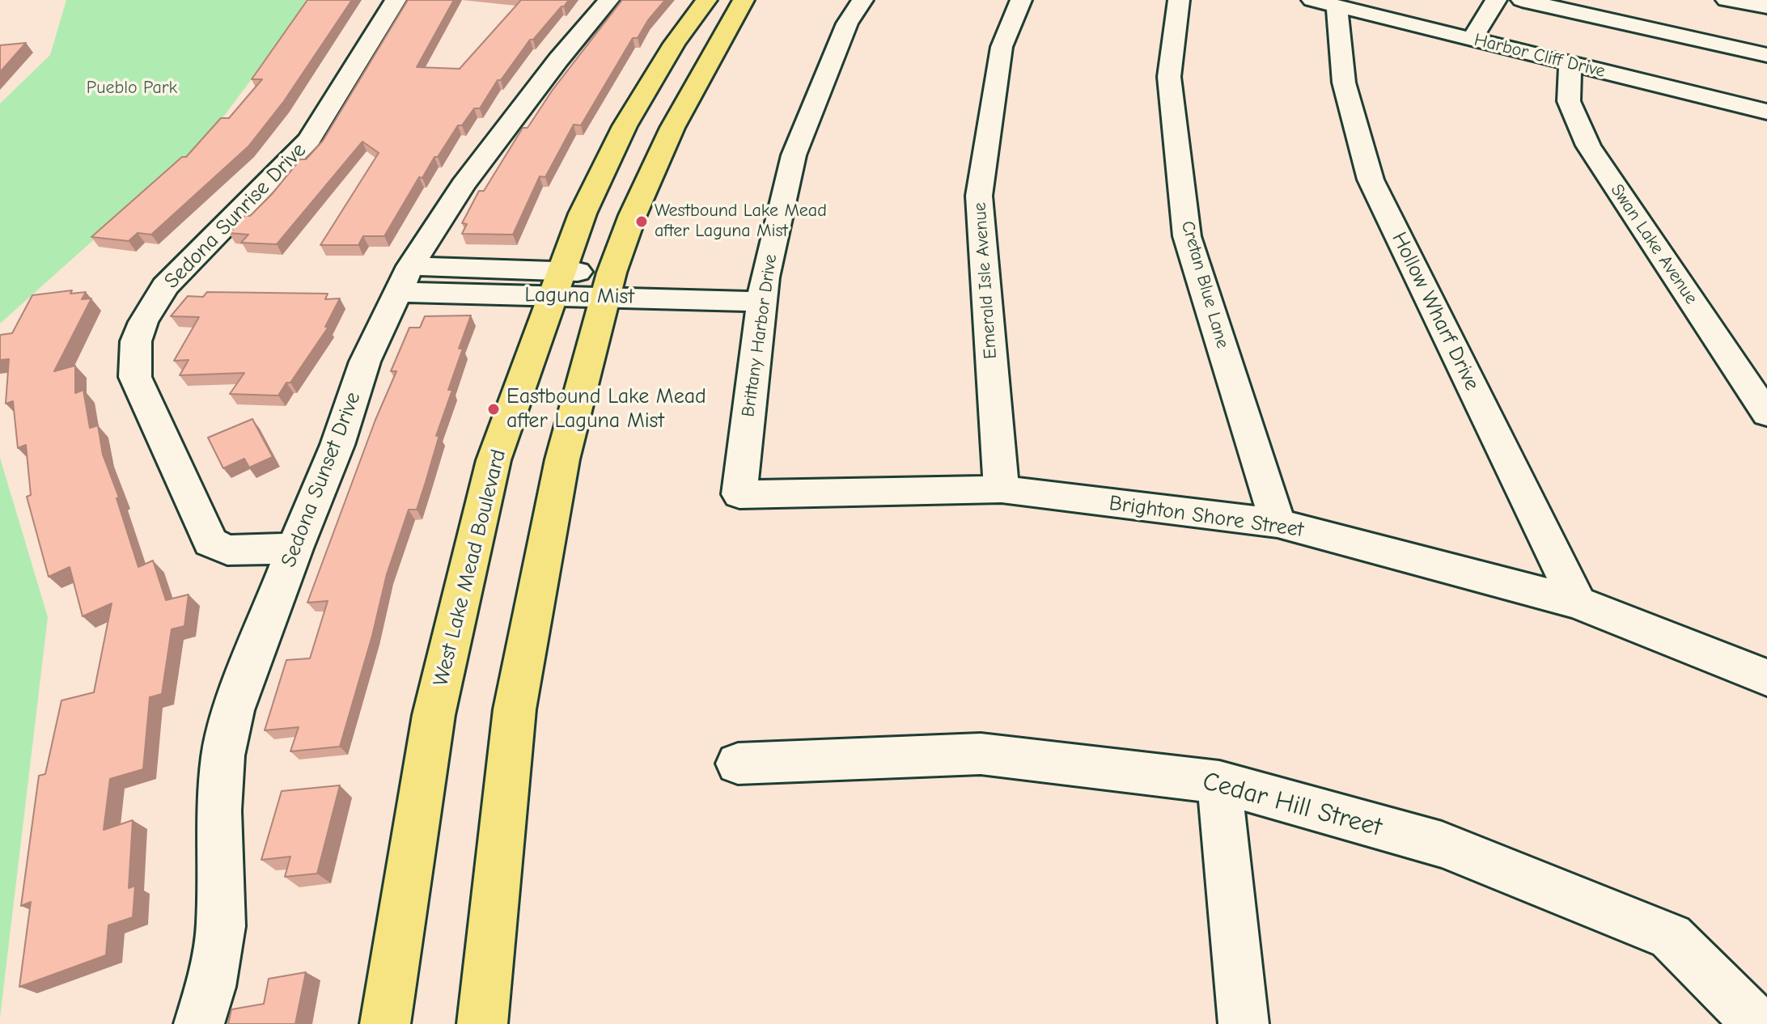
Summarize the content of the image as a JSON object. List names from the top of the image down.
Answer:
{
  "streets": {
    "main road": ["West Lake Mead Boulevard"],
    "street": [
      "Harbor Cliff Drive",
      "Sedona Sunrise Drive",
      "Swan Lake Avenue",
      "Emerald Isle Avenue",
      "Cretan Blue Lane",
      "Laguna Mist",
      "Hollow Wharf Drive",
      "Brittany Harbor Drive",
      "Sedona Sunset Drive",
      "Brighton Shore Street",
      "Cedar Hill Street"
    ]
  },
  "crossings": [
    ["Harbor Cliff Drive", "Swan Lake Avenue"],
    ["Harbor Cliff Drive", "Hollow Wharf Drive"],
    ["Sedona Sunrise Drive", "Sedona Sunset Drive"],
    ["Emerald Isle Avenue", "Brighton Shore Street"],
    ["Cretan Blue Lane", "Brighton Shore Street"],
    ["Laguna Mist", "Brittany Harbor Drive"],
    ["Laguna Mist", "Sedona Sunset Drive"],
    ["Laguna Mist", "West Lake Mead Boulevard"],
    ["Hollow Wharf Drive", "Brighton Shore Street"],
    ["Brittany Harbor Drive", "Brighton Shore Street"]
  ],
  "parks": ["Pueblo Park"],
  "places": ["Westbound Lake Mead after Laguna Mist", "Eastbound Lake Mead after Laguna Mist"]
}
